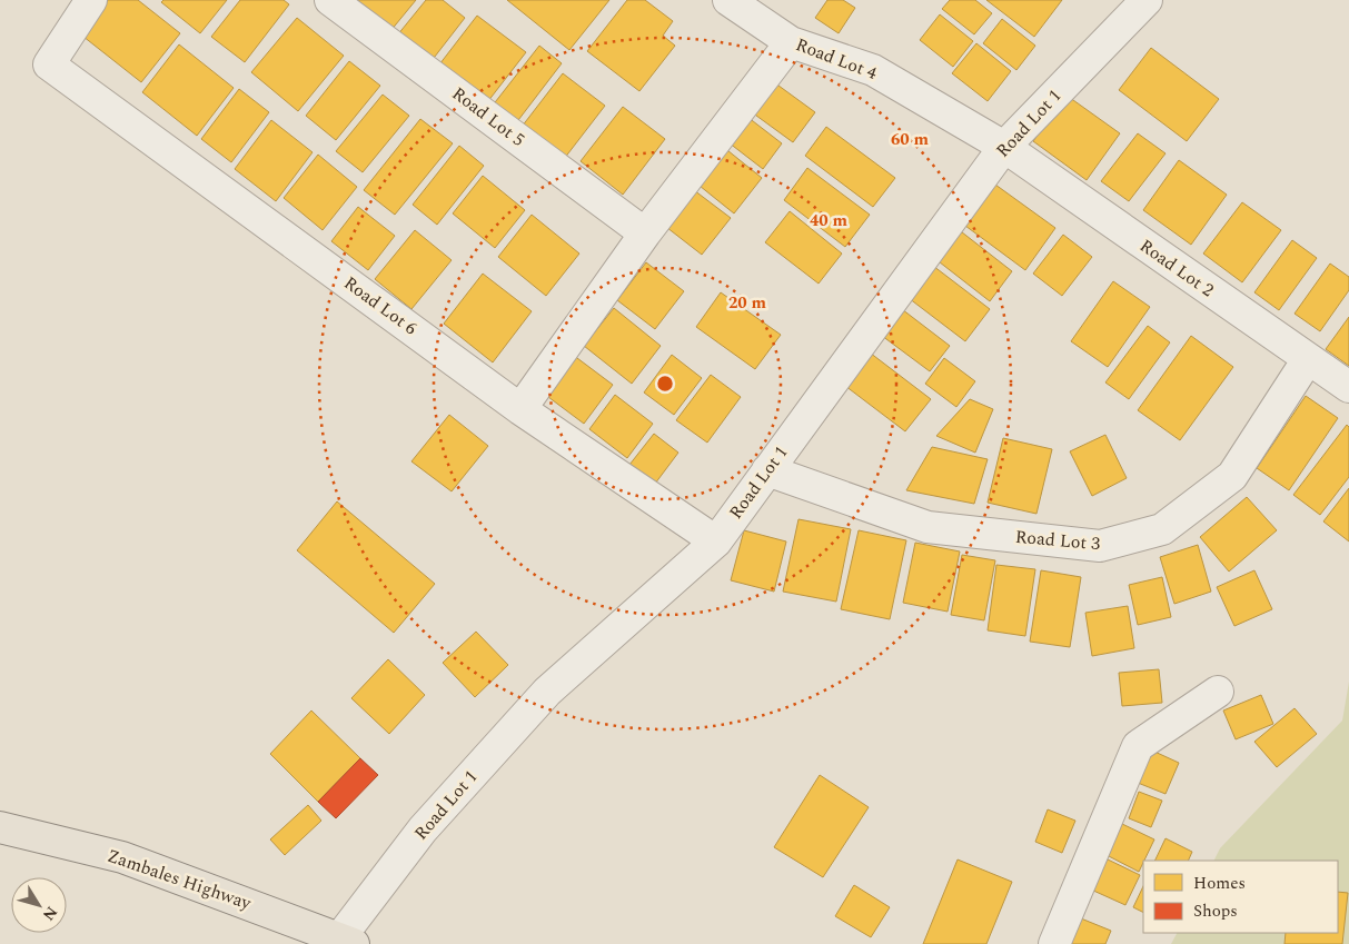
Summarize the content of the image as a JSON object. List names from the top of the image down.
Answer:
{
  "streets": {
    "main road": ["Zambales Highway"],
    "street": [
      "Road Lot 4",
      "Road Lot 5",
      "Road Lot 1",
      "Road Lot 2",
      "Road Lot 6",
      "Road Lot 3"
    ]
  },
  "crossings": [
    ["Road Lot 4", "Road Lot 1"],
    ["Road Lot 4", "Road Lot 2"],
    ["Road Lot 1", "Road Lot 2"],
    ["Road Lot 1", "Road Lot 6"],
    ["Road Lot 1", "Road Lot 3"],
    ["Road Lot 1", "Zambales Highway"],
    ["Road Lot 2", "Road Lot 3"]
  ],
  "legend": ["Homes", "Shops"],
  "north": "bottom right",
  "rings": ["60 m", "40 m", "20 m"]
}
